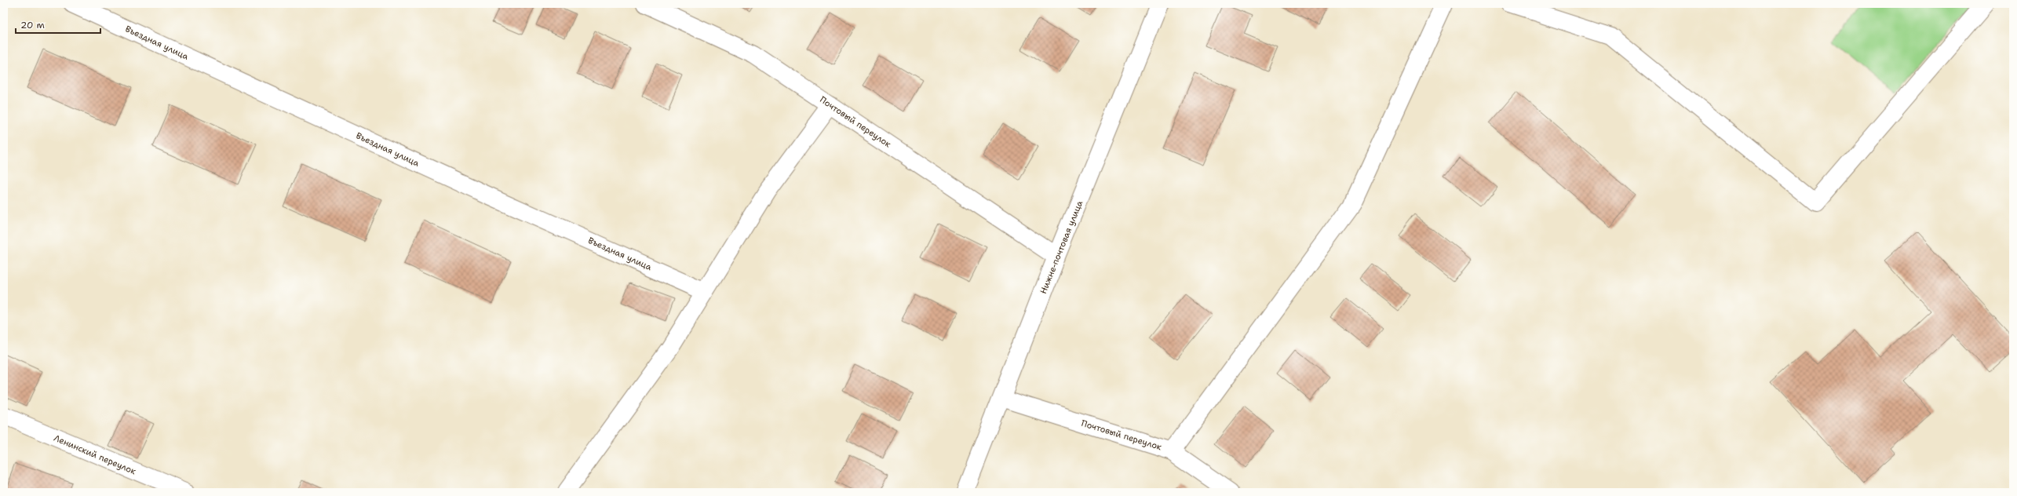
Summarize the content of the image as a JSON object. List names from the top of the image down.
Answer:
{
  "streets": {
    "street": [
      "Въездная улица",
      "Почтовый переулок",
      "Нижне-почтовая улица",
      "Ленинский переулок"
    ]
  },
  "crossings": [
    ["Почтовый переулок", "Нижне-почтовая улица"]
  ],
  "scale_bar": "20 m"
}
